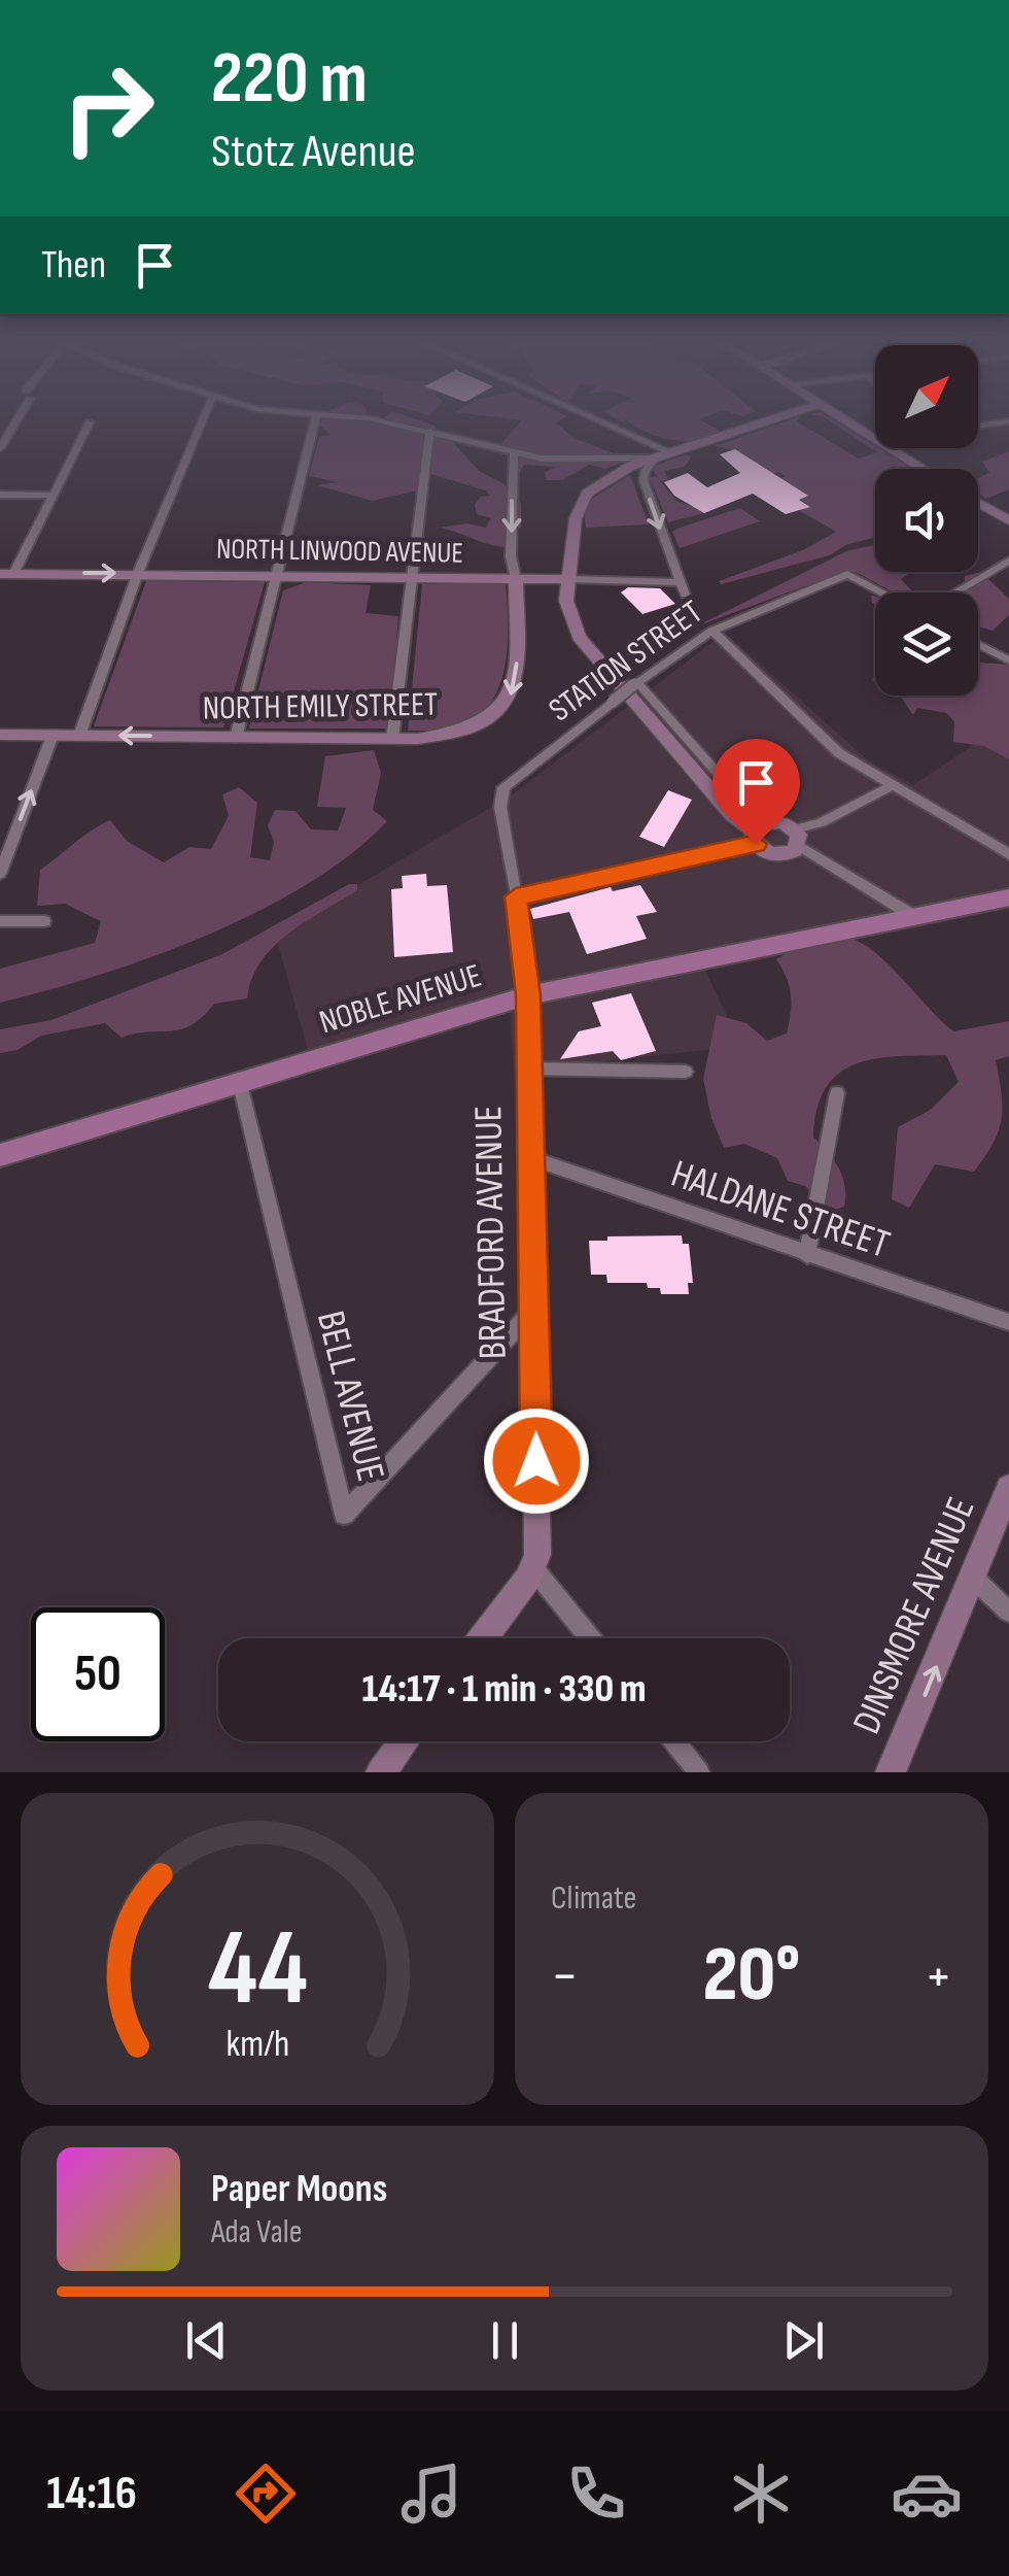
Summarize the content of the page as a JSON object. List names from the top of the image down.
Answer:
{
  "streets": {
    "main road": [
      "NORTH LINWOOD AVENUE",
      "NORTH EMILY STREET",
      "NOBLE AVENUE",
      "BRADFORD AVENUE",
      "DINSMORE AVENUE"
    ],
    "street": ["STATION STREET", "HALDANE STREET", "BELL AVENUE"]
  },
  "crossings": [
    ["NORTH LINWOOD AVENUE", "NORTH EMILY STREET"],
    ["STATION STREET", "BRADFORD AVENUE"],
    ["NOBLE AVENUE", "BRADFORD AVENUE"],
    ["NOBLE AVENUE", "BELL AVENUE"],
    ["HALDANE STREET", "BRADFORD AVENUE"],
    ["BRADFORD AVENUE", "BELL AVENUE"]
  ],
  "one_way": ["DINSMORE AVENUE"],
  "north": "top right",
  "page": {
    "turn": ["220 m", "Stotz Avenue"],
    "then": "Then",
    "limit": "50",
    "trip": "14:17 · 1 min · 330 m",
    "tile": "Climate",
    "heat": ["−", "20°", "+"],
    "song": ["Paper Moons", "Ada Vale"],
    "tabs": "14:16",
    "gauge": ["44", "km/h"]
  }
}
